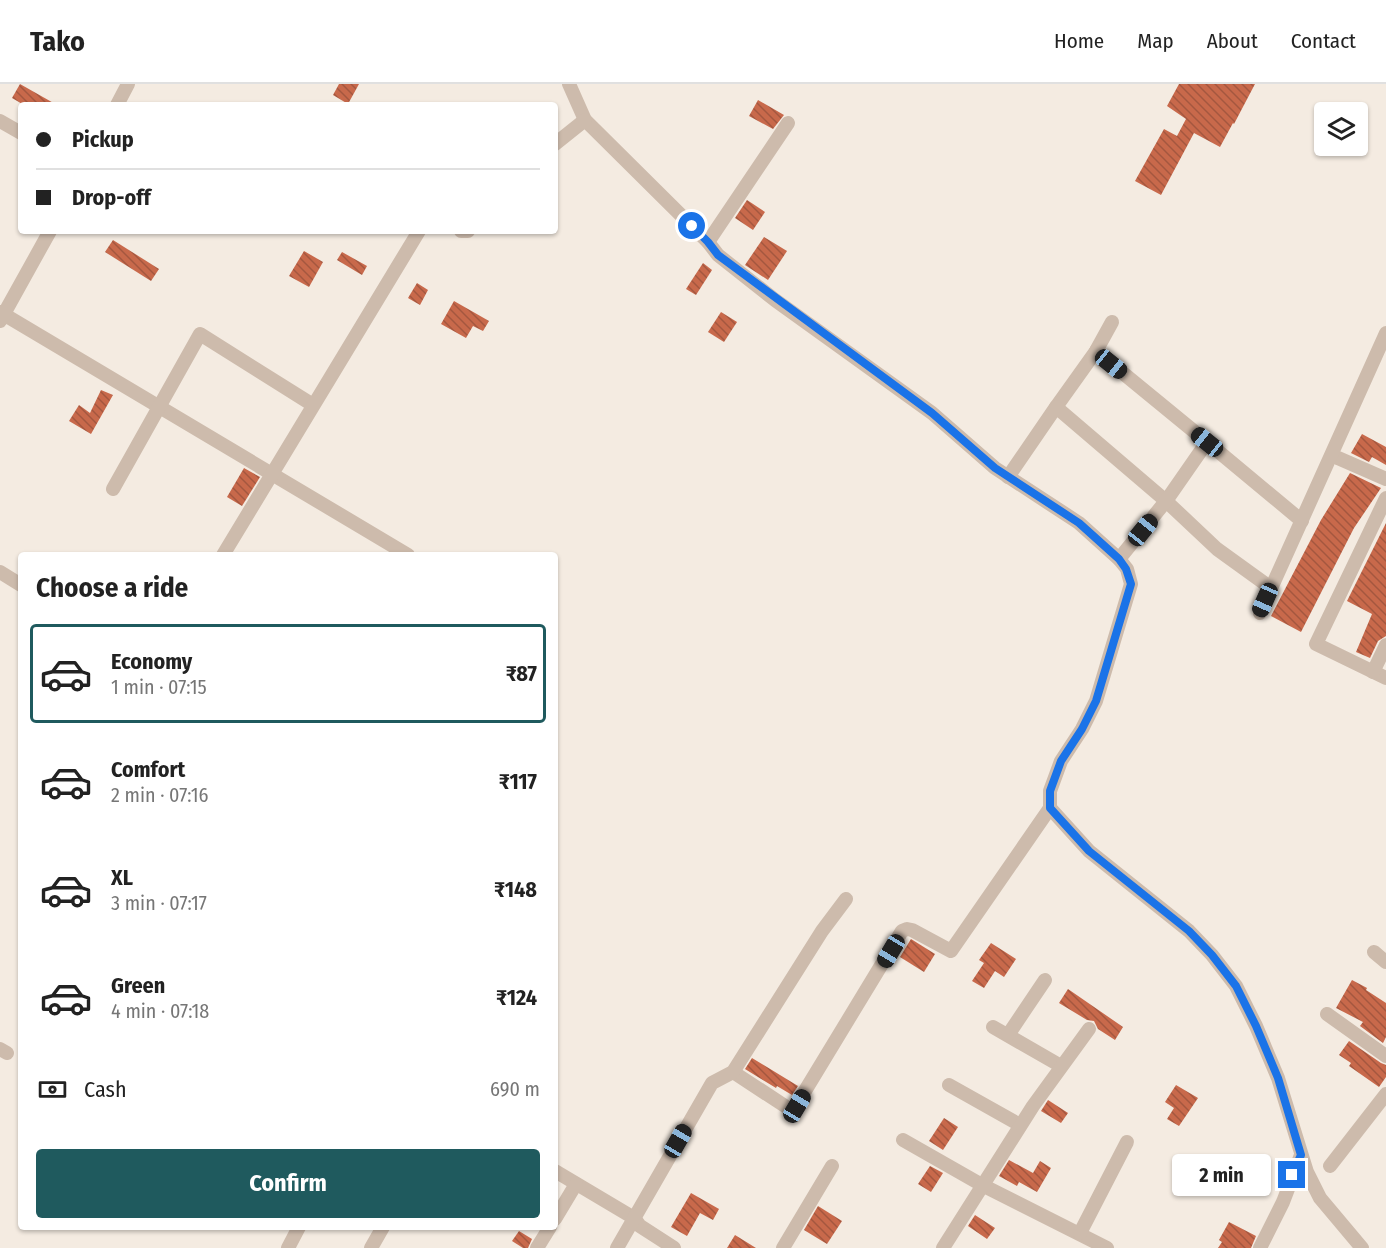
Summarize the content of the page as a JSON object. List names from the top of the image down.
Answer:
{
  "page": {
    "header": "Tako",
    "nav": [
      "Home",
      "Map",
      "About",
      "Contact"
    ],
    "banner": ["Pickup", "Drop-off"],
    "heading": "Choose a ride",
    "list": [
      {
        "name": "Economy",
        "note": "1 min · 07:15",
        "value": "₹87"
      },
      {
        "name": "Comfort",
        "note": "2 min · 07:16",
        "value": "₹117"
      },
      {
        "name": "XL",
        "note": "3 min · 07:17",
        "value": "₹148"
      },
      {
        "name": "Green",
        "note": "4 min · 07:18",
        "value": "₹124"
      }
    ],
    "pay": ["Cash", "690 m"],
    "buttons": "Confirm",
    "bubble": "2 min"
  }
}
